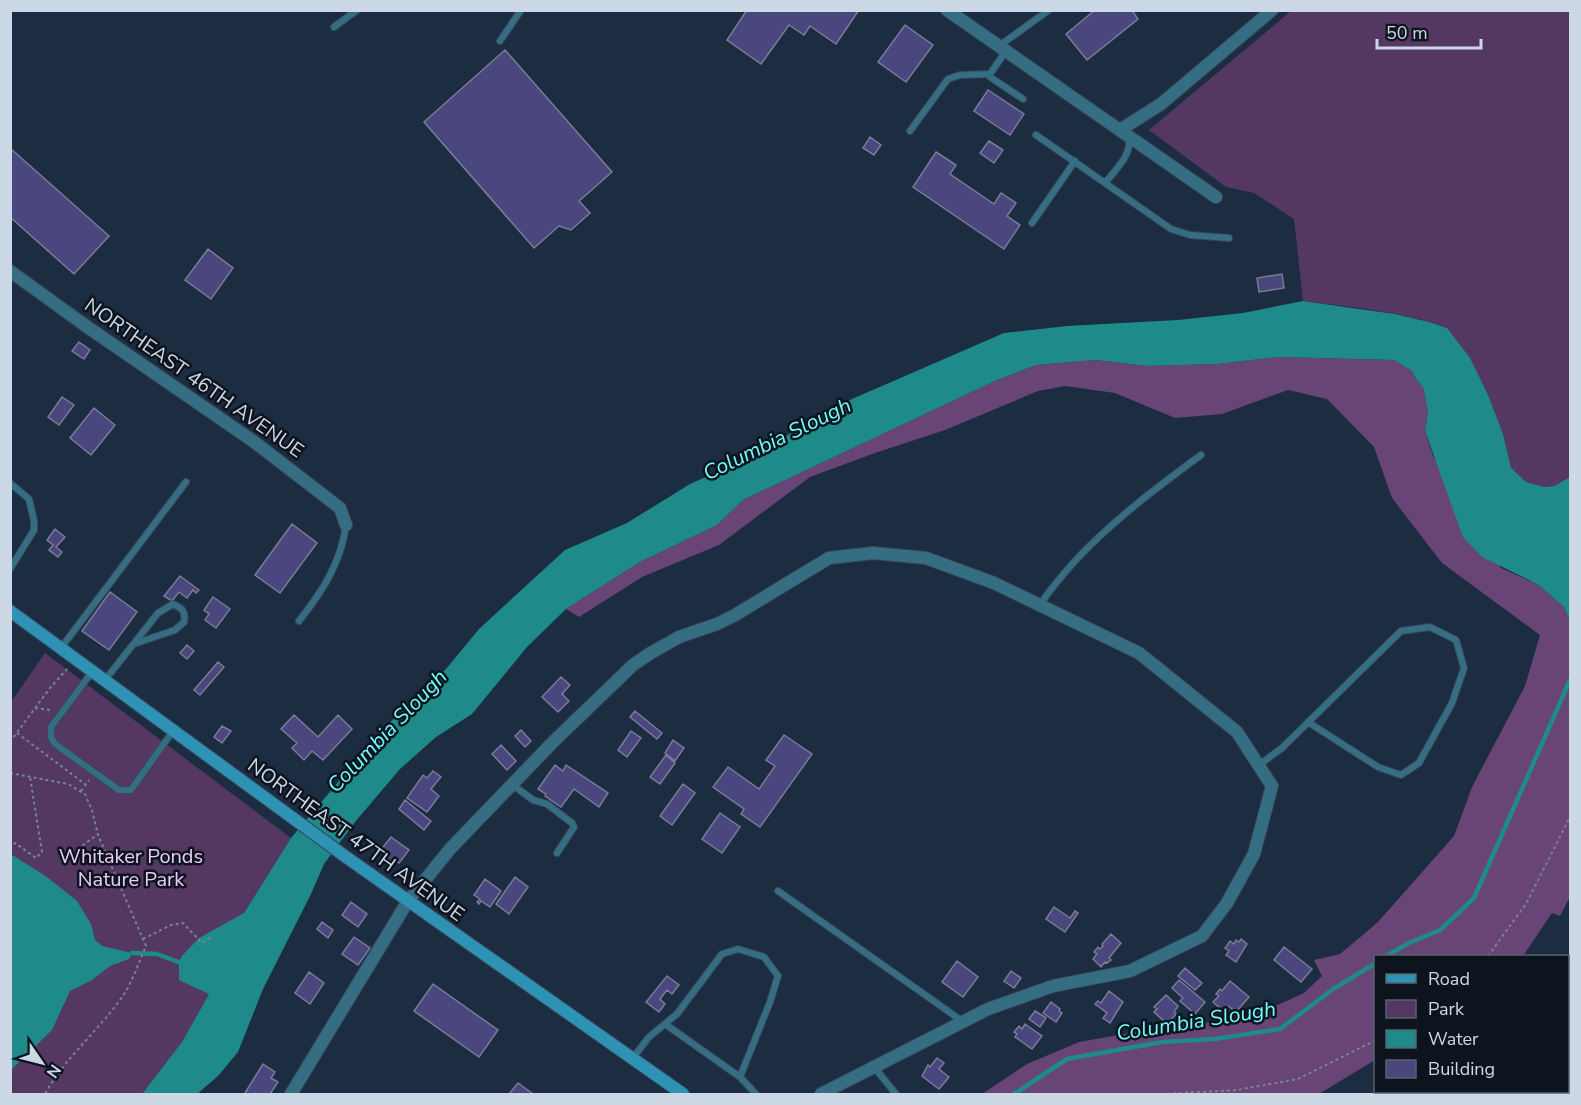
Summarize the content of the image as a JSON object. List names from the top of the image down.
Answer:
{
  "streets": {
    "street": ["NORTHEAST 46TH AVENUE", "NORTHEAST 47TH AVENUE"]
  },
  "water": ["Columbia Slough"],
  "parks": ["Whitaker Ponds Nature Park"],
  "legend": [
    "Road",
    "Park",
    "Water",
    "Building"
  ],
  "scale_bar": "50 m",
  "north": "bottom right"
}
